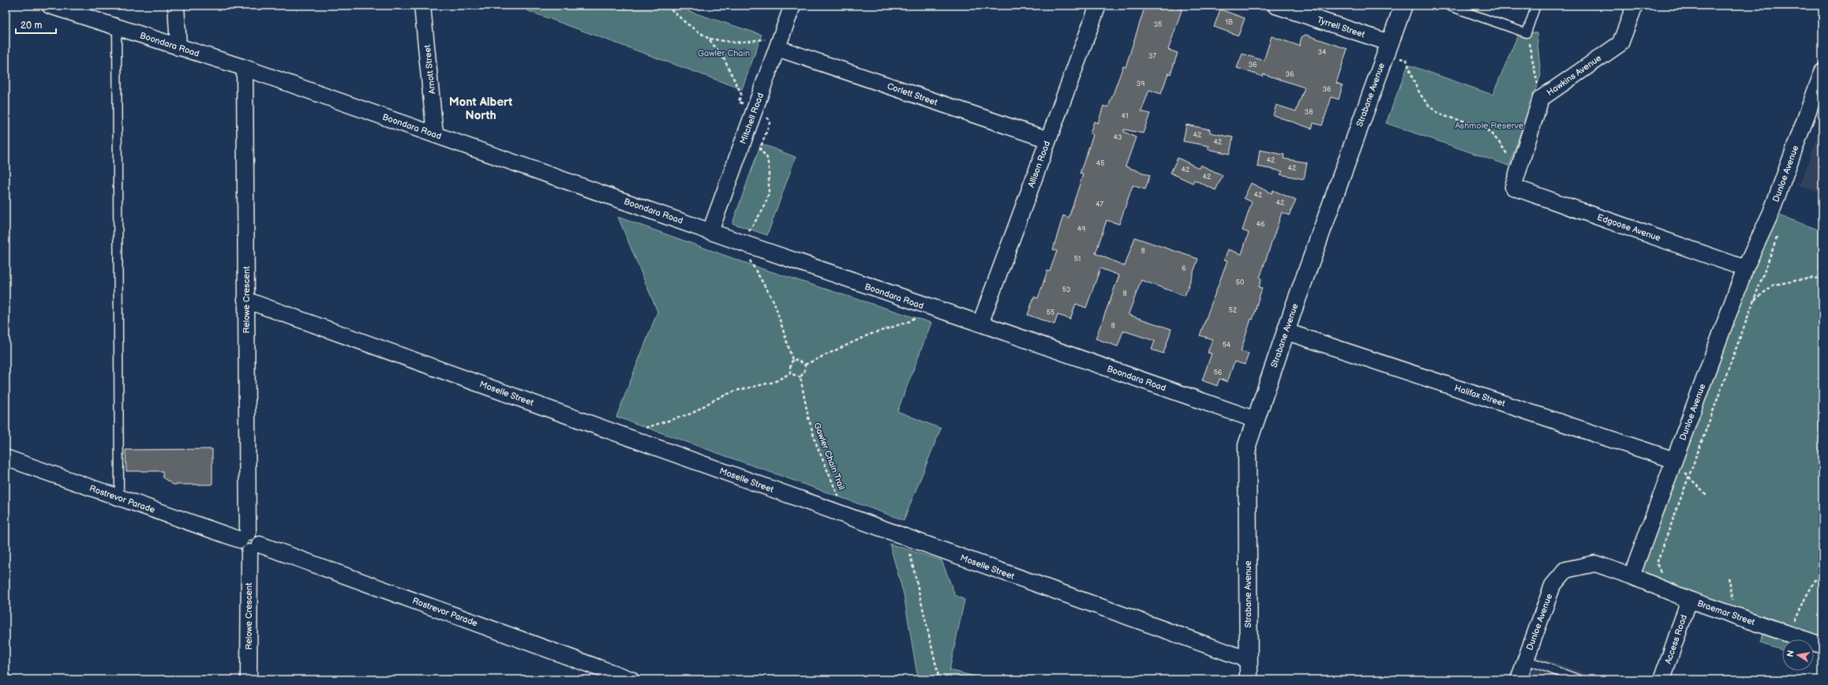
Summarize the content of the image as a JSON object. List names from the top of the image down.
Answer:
{
  "streets": {
    "street": [
      "Tyrrell Street",
      "Boondara Road",
      "Arnott Street",
      "Hawkins Avenue",
      "Corlett Street",
      "Strabane Avenue",
      "Mitchell Road",
      "Allison Road",
      "Dunloe Avenue",
      "Edgoose Avenue",
      "Relowe Crescent",
      "Moselle Street",
      "Halifax Street",
      "Rostrevor Parade",
      "Braemar Street",
      "Access Road"
    ],
    "path": ["Gawler Chain Trail"]
  },
  "crossings": [
    ["Tyrrell Street", "Strabane Avenue"],
    ["Boondara Road", "Arnott Street"],
    ["Boondara Road", "Strabane Avenue"],
    ["Boondara Road", "Mitchell Road"],
    ["Boondara Road", "Allison Road"],
    ["Boondara Road", "Relowe Crescent"],
    ["Hawkins Avenue", "Edgoose Avenue"],
    ["Corlett Street", "Mitchell Road"],
    ["Corlett Street", "Allison Road"],
    ["Strabane Avenue", "Moselle Street"],
    ["Strabane Avenue", "Halifax Street"],
    ["Dunloe Avenue", "Edgoose Avenue"],
    ["Dunloe Avenue", "Halifax Street"],
    ["Dunloe Avenue", "Braemar Street"],
    ["Relowe Crescent", "Moselle Street"],
    ["Relowe Crescent", "Rostrevor Parade"],
    ["Braemar Street", "Access Road"]
  ],
  "districts": ["Mont Albert North"],
  "parks": ["Gawler Chain", "Ashmole Reserve"],
  "house_numbers": [
    "1B",
    "35",
    "34",
    "37",
    "36",
    "36",
    "39",
    "36",
    "38",
    "41",
    "42",
    "43",
    "42",
    "42",
    "45",
    "42",
    "42",
    "42",
    "42",
    "42",
    "47",
    "46",
    "49",
    "8",
    "51",
    "6",
    "50",
    "53",
    "8",
    "52",
    "55",
    "8",
    "54",
    "56"
  ],
  "scale_bar": "20 m",
  "north": "left"
}
